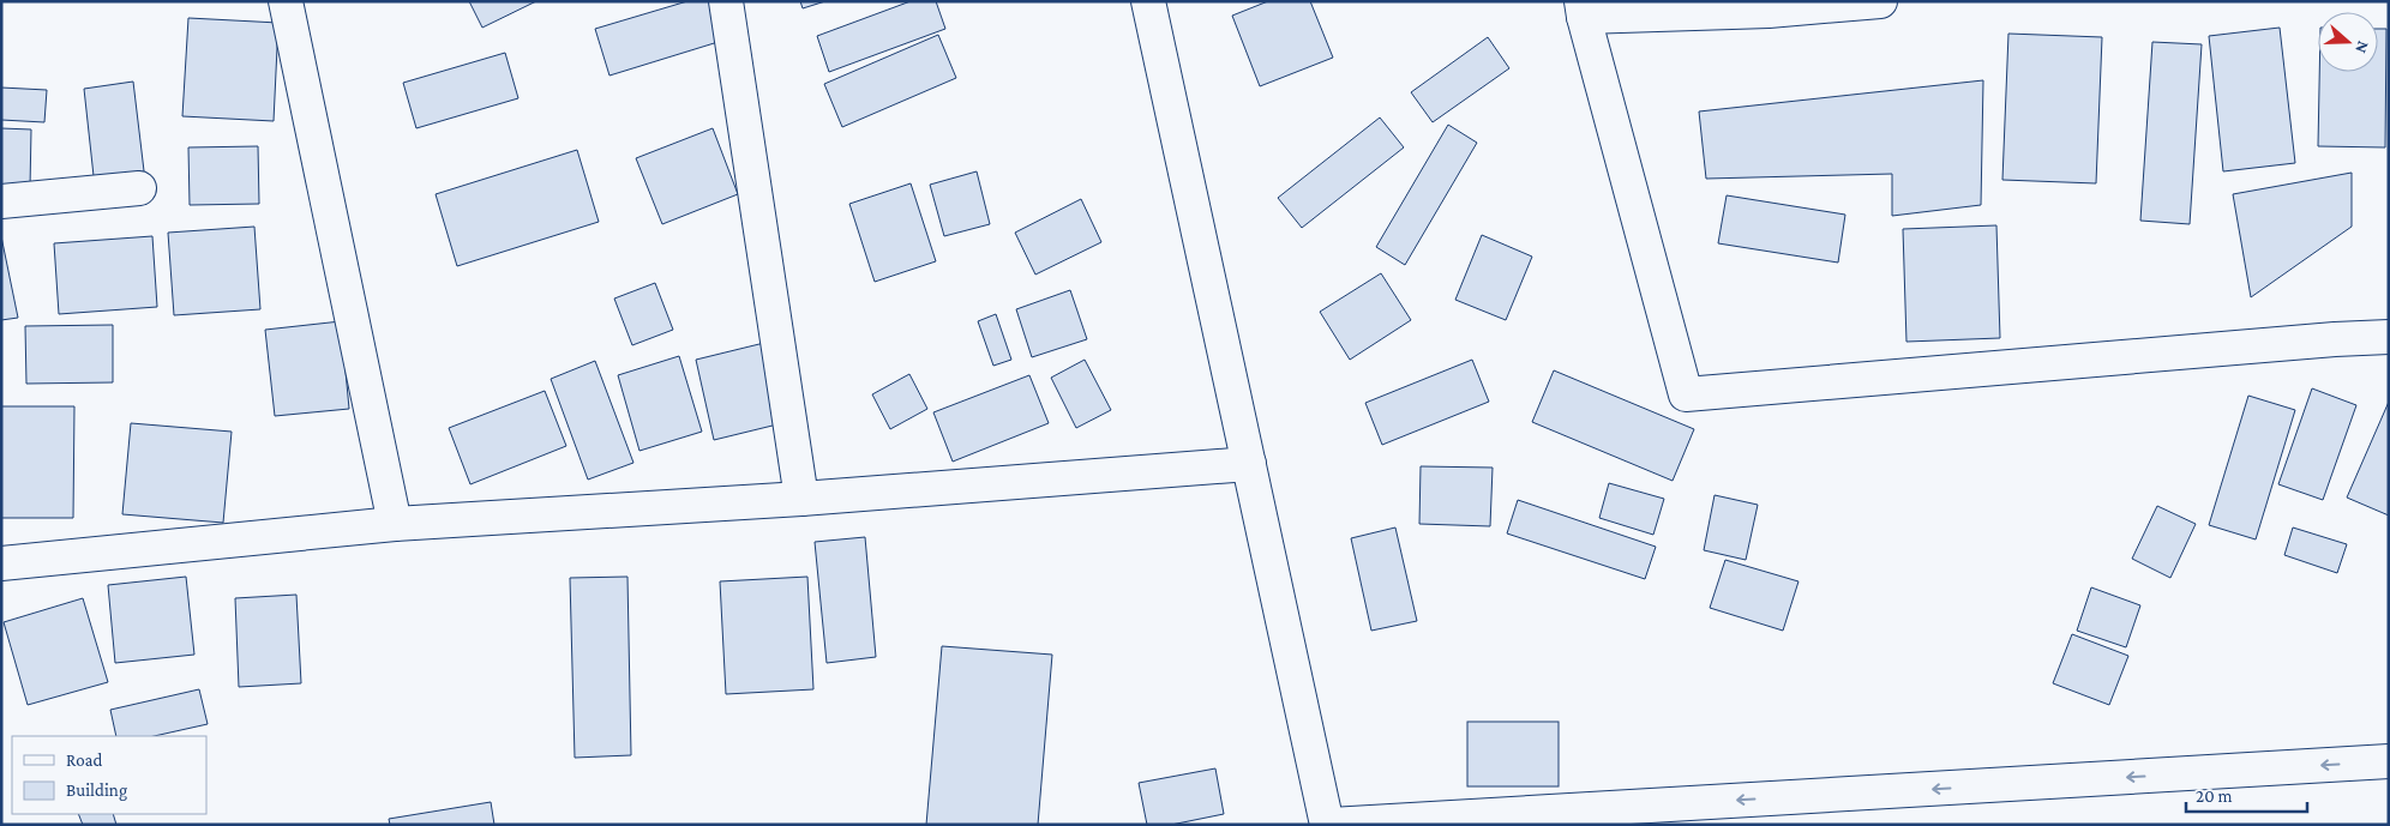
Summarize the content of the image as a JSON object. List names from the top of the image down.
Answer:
{
  "legend": ["Road", "Building"],
  "scale_bar": "20 m",
  "north": "right"
}
